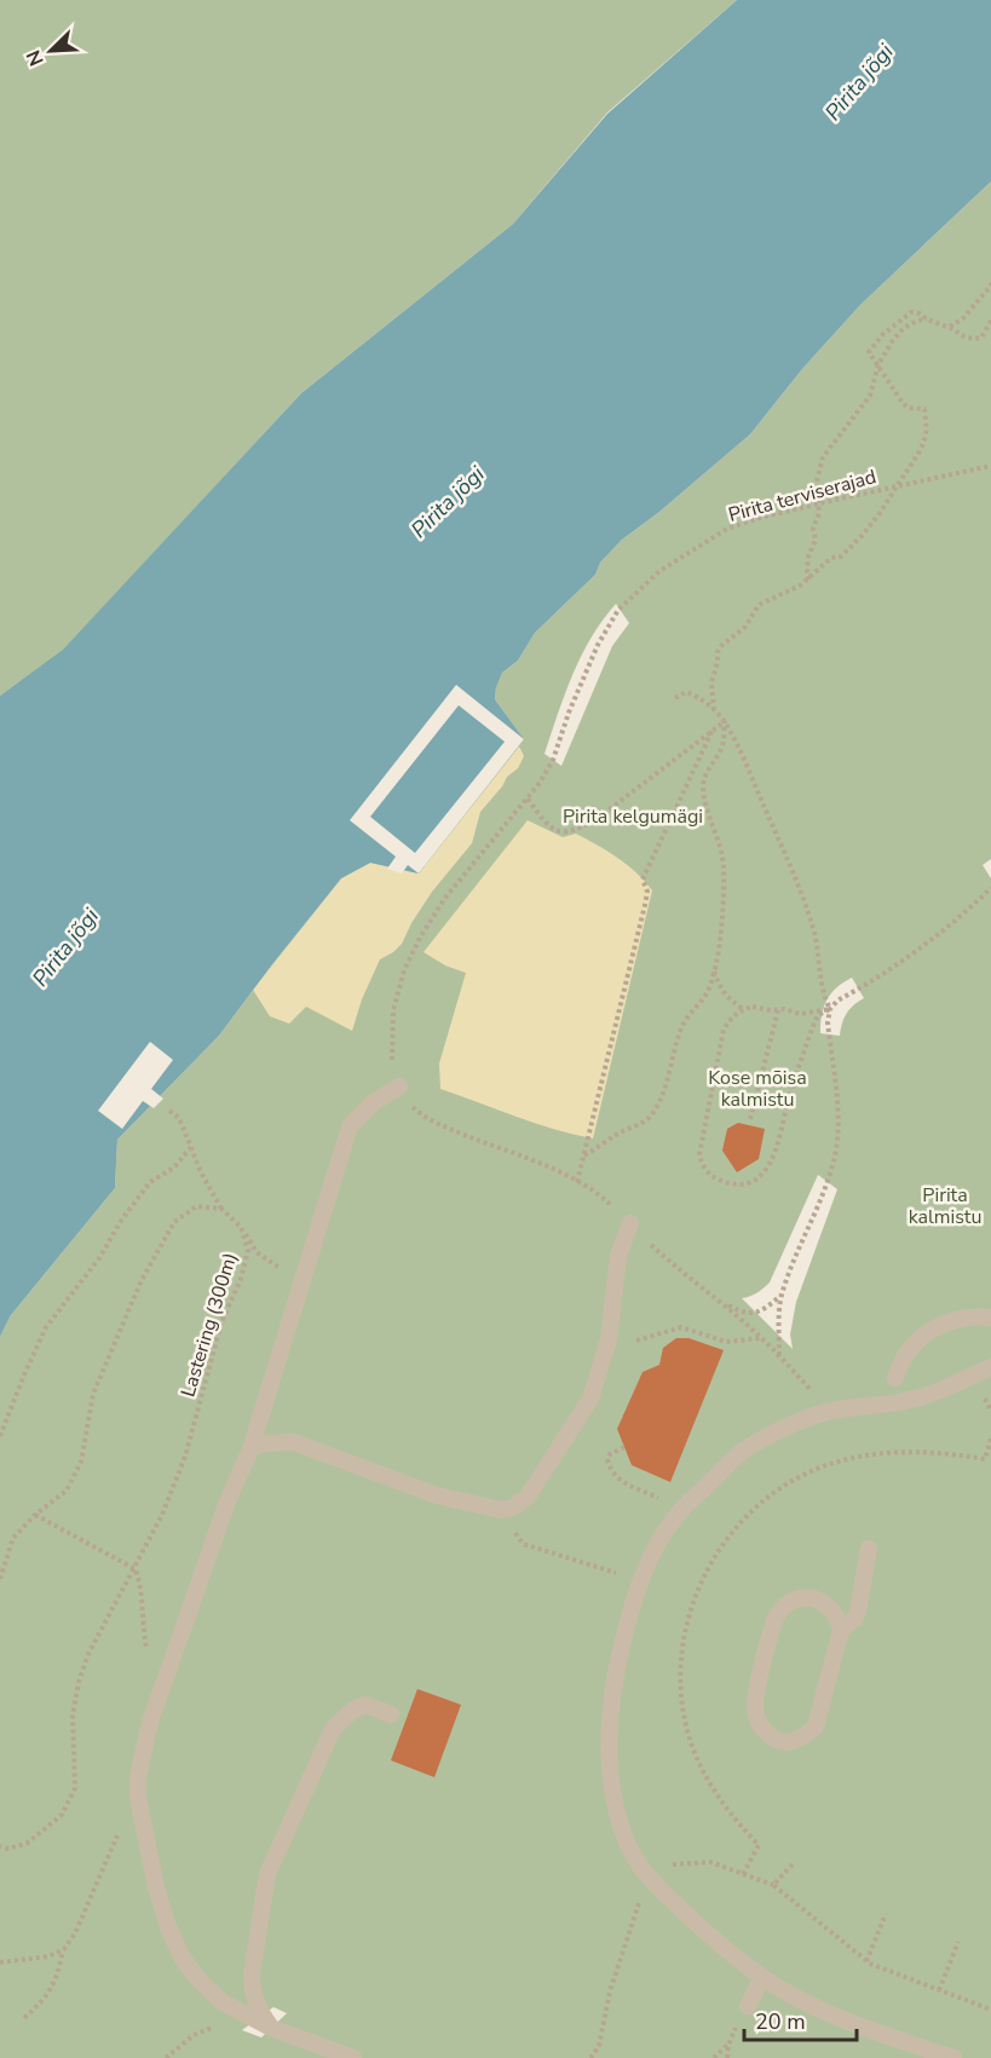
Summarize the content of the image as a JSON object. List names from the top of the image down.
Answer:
{
  "streets": {
    "path": ["Pirita terviserajad", "Lastering (300m)"]
  },
  "water": ["Pirita jõgi"],
  "parks": ["Pirita kelgumägi", "Kose mõisa kalmistu", "Pirita kalmistu"],
  "scale_bar": "20 m",
  "north": "bottom left"
}
